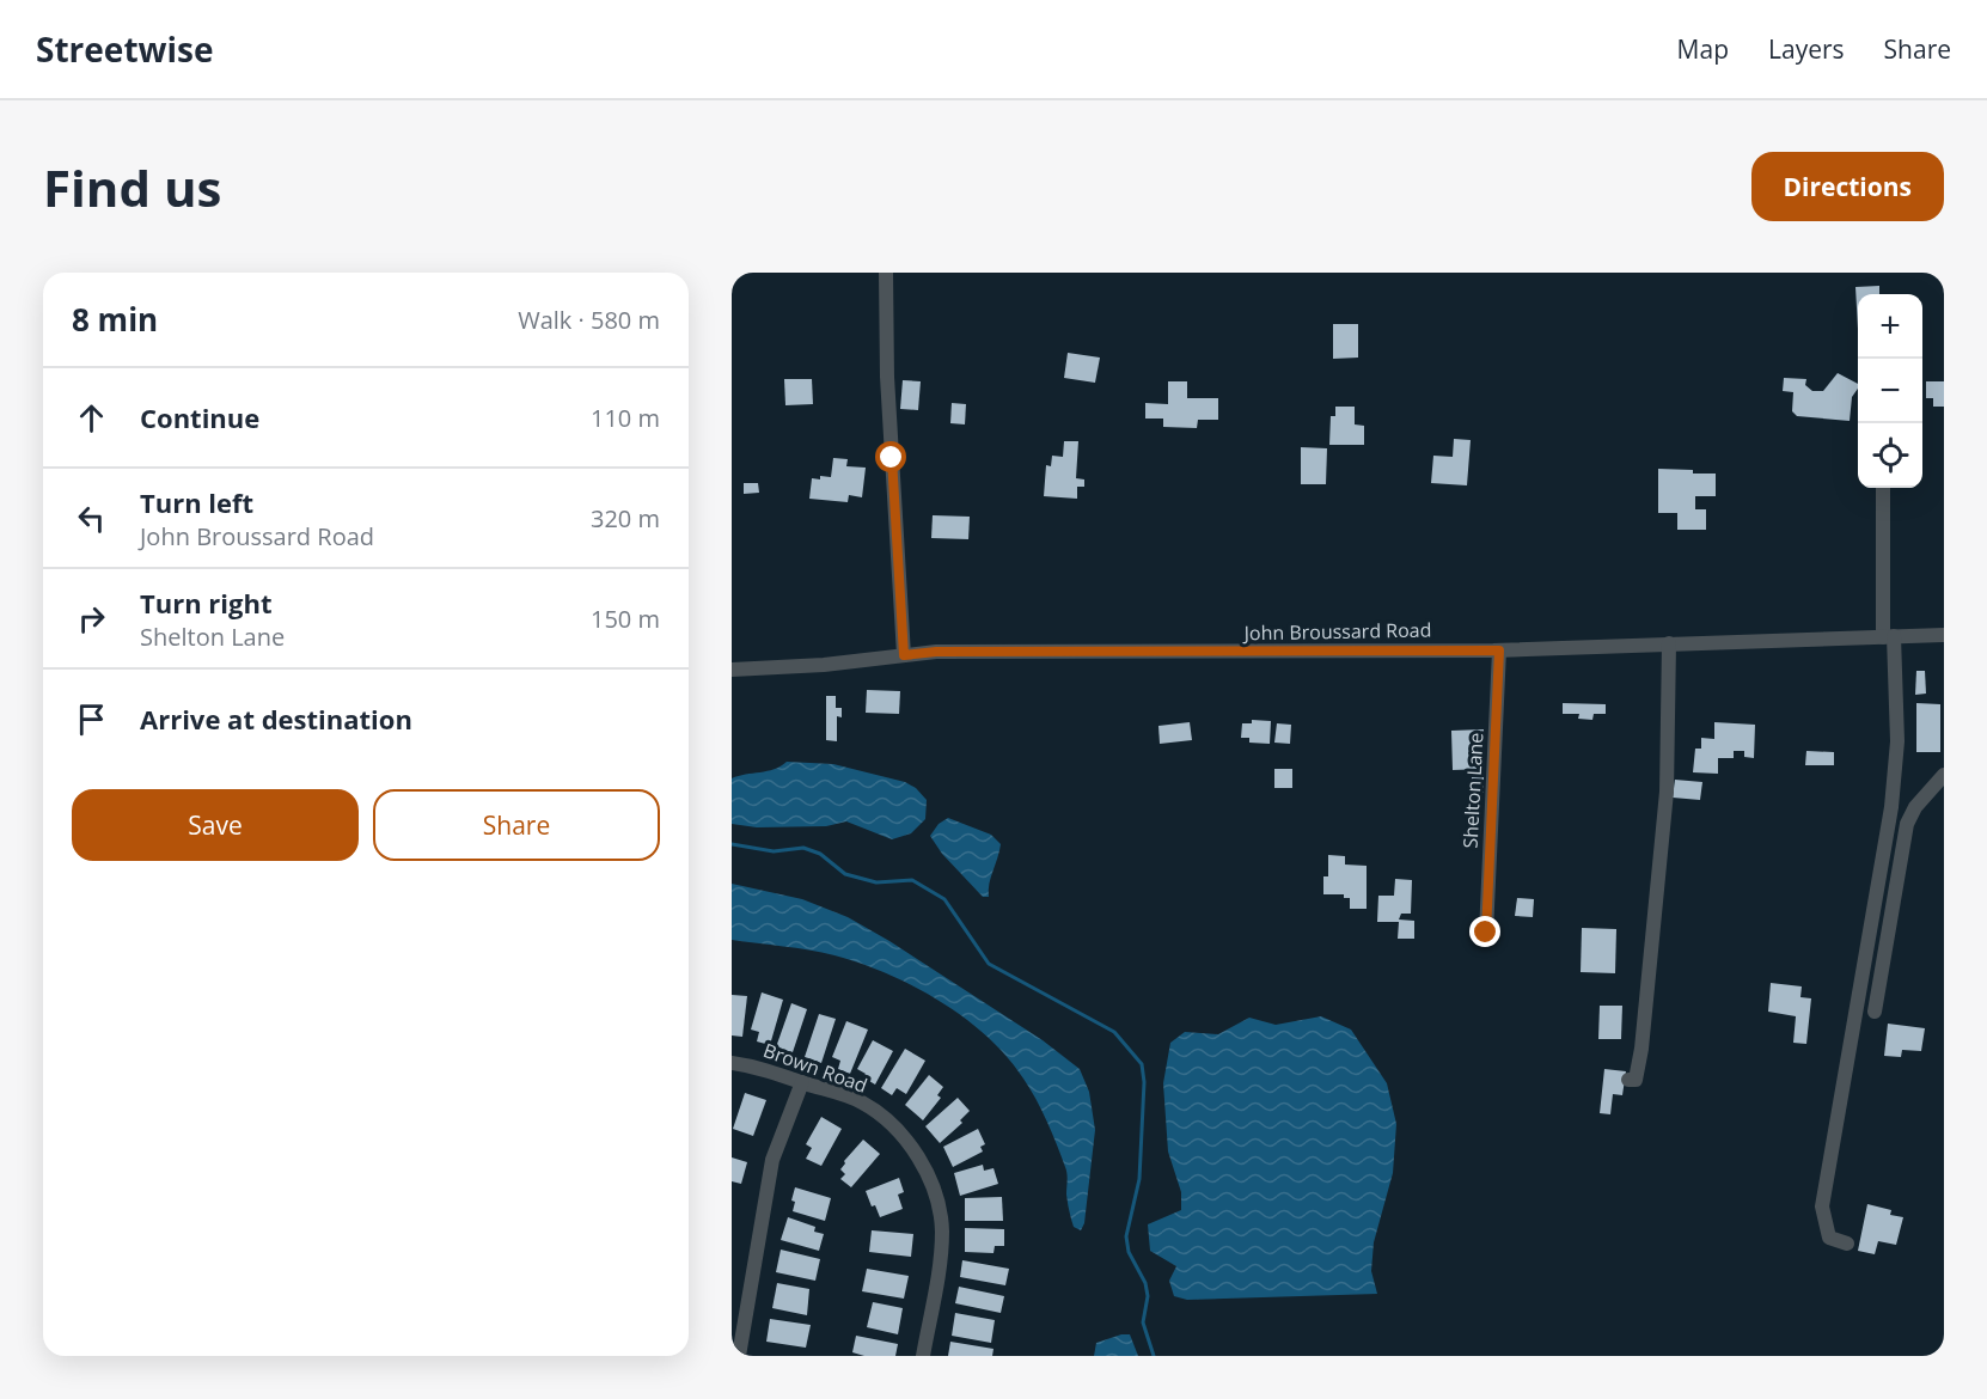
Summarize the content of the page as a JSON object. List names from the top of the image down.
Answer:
{
  "streets": {
    "street": ["John Broussard Road", "Shelton Lane", "Brown Road"]
  },
  "crossings": [
    ["John Broussard Road", "Shelton Lane"]
  ],
  "page": {
    "header": "Streetwise",
    "nav": ["Map", "Layers", "Share"],
    "buttons": [
      "Directions",
      ["Save", "Share"]
    ],
    "title": "Find us",
    "heading": ["8 min", "Walk · 580 m"],
    "map_buttons": ["+", "−"],
    "list": [
      ["Continue", "110 m"],
      ["Turn left", "John Broussard Road", "320 m"],
      ["Turn right", "Shelton Lane", "150 m"],
      "Arrive at destination"
    ]
  }
}
